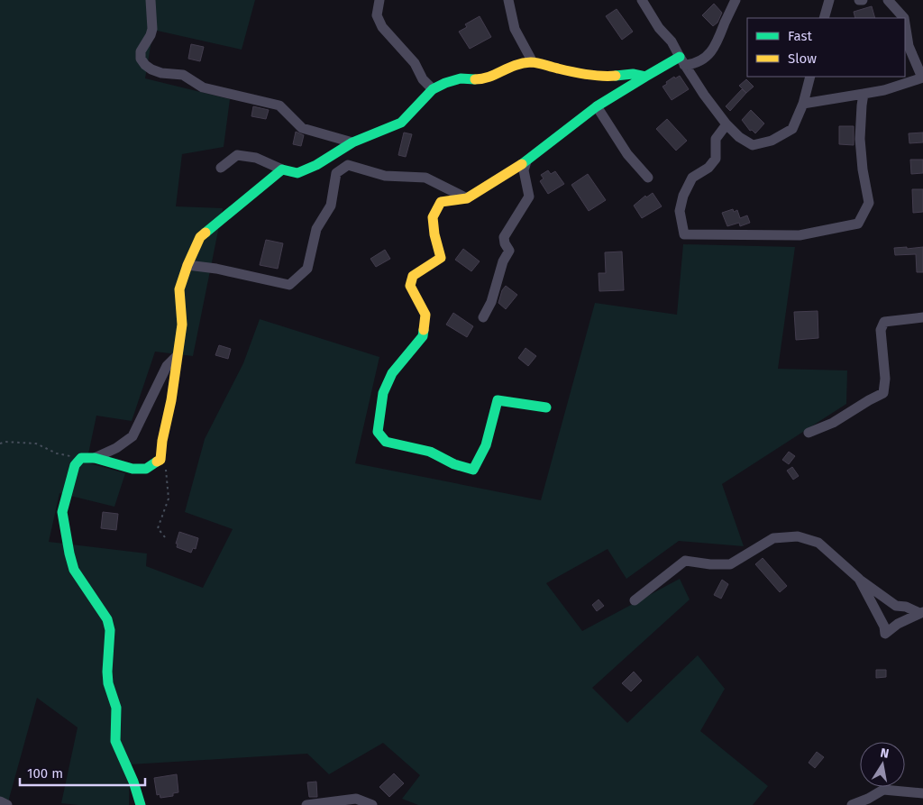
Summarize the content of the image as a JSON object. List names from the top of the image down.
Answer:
{
  "legend": ["Fast", "Slow"],
  "scale_bar": "100 m",
  "north": "top"
}
